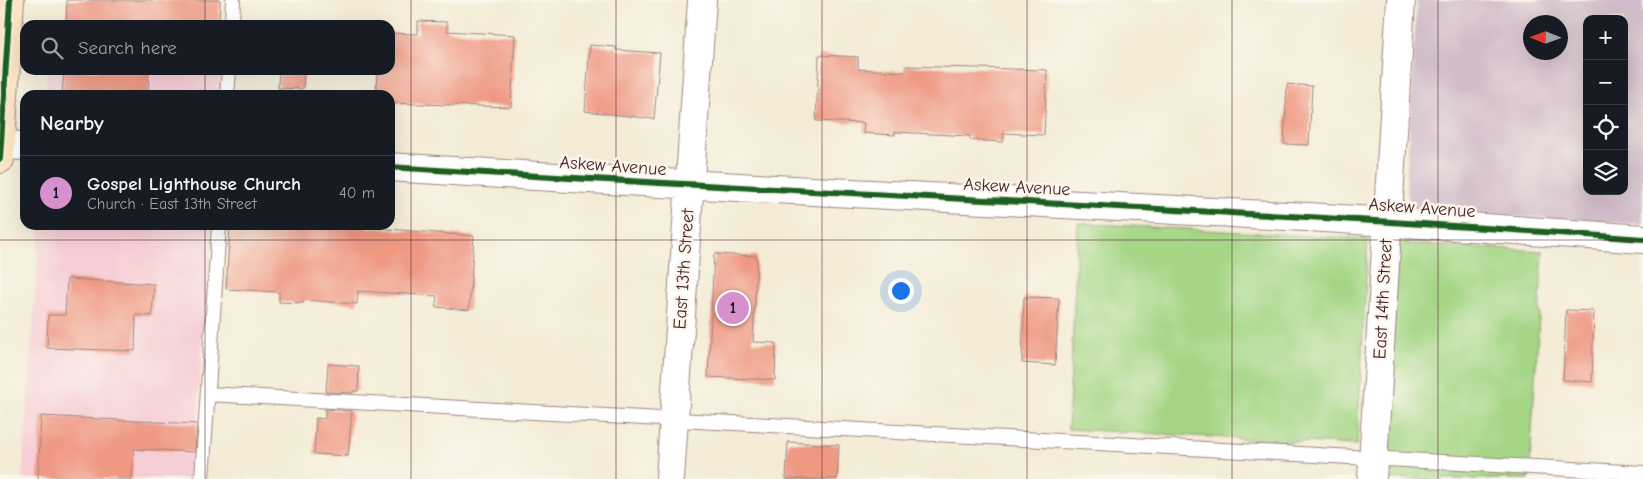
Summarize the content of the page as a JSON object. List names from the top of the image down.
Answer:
{
  "streets": {
    "street": ["Askew Avenue", "East 13th Street", "East 14th Street"]
  },
  "crossings": [
    ["Askew Avenue", "East 13th Street"],
    ["Askew Avenue", "East 14th Street"]
  ],
  "north": "left",
  "page": {
    "map_buttons": ["+", "−"],
    "search": "Search here",
    "heading": "Nearby",
    "list": [
      {
        "mark": "1",
        "name": "Gospel Lighthouse Church",
        "note": "Church · East 13th Street",
        "value": "40 m"
      }
    ],
    "pins": "1"
  }
}
